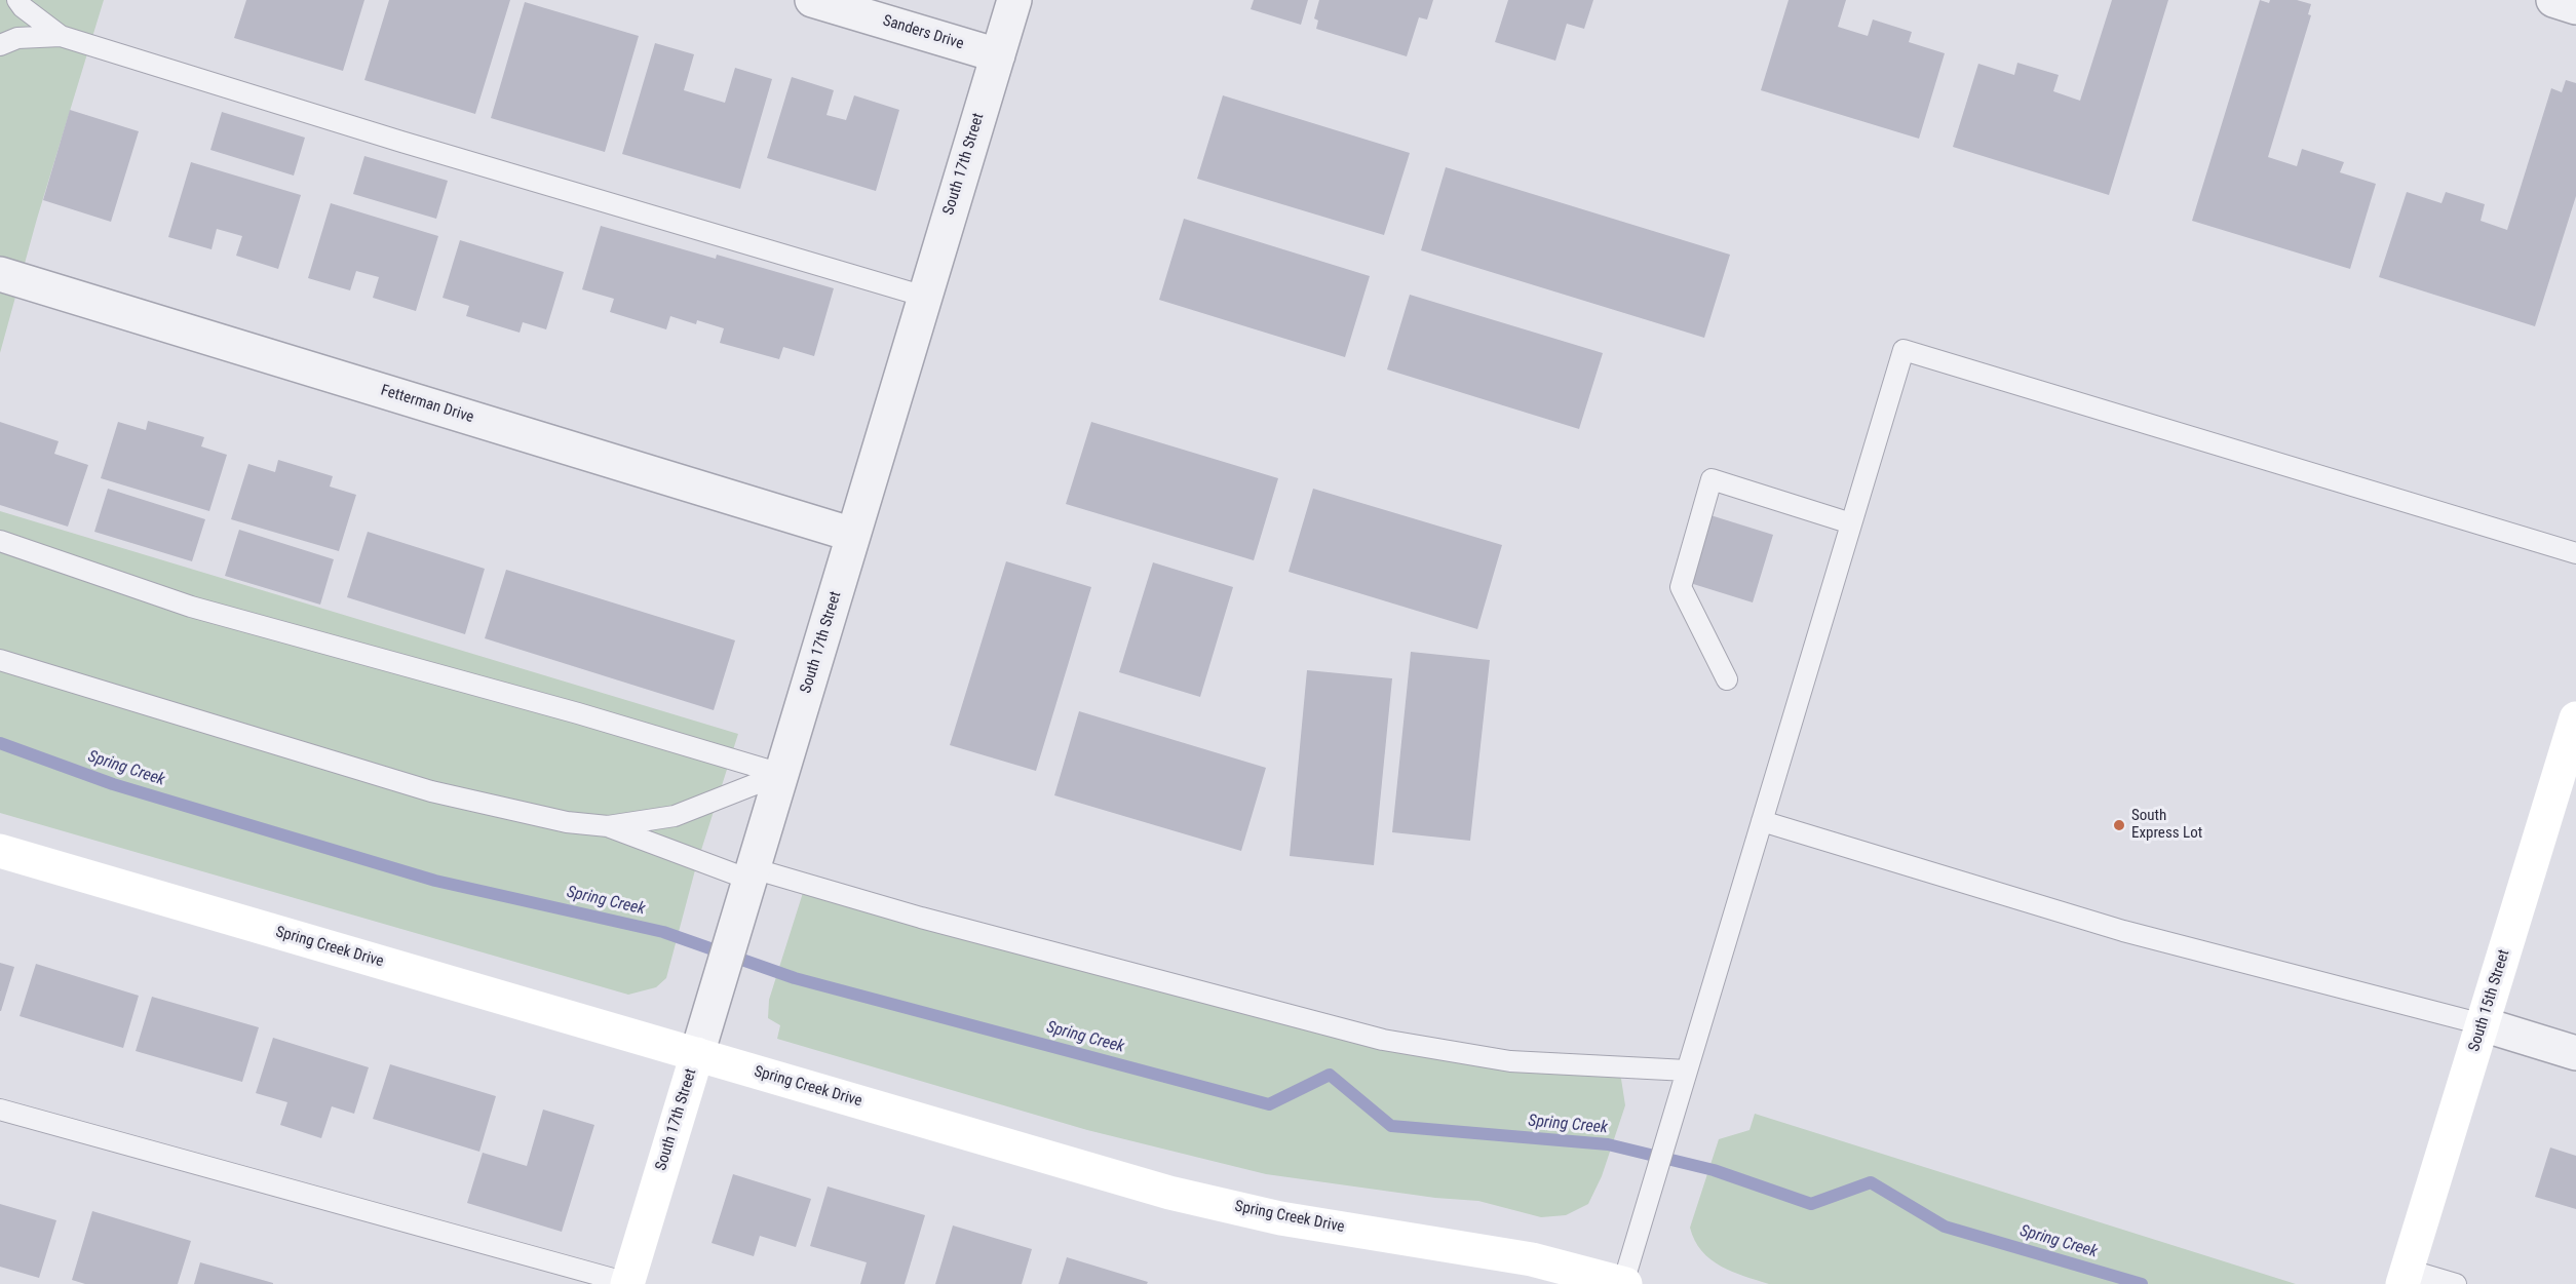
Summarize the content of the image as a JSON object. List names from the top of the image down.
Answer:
{
  "streets": {
    "street": [
      "Sanders Drive",
      "South 17th Street",
      "Fetterman Drive",
      "Spring Creek Drive",
      "South 15th Street"
    ]
  },
  "crossings": [
    ["Sanders Drive", "South 17th Street"],
    ["South 17th Street", "Fetterman Drive"],
    ["South 17th Street", "Spring Creek Drive"]
  ],
  "water": ["Spring Creek"],
  "places": ["South Express Lot"]
}
